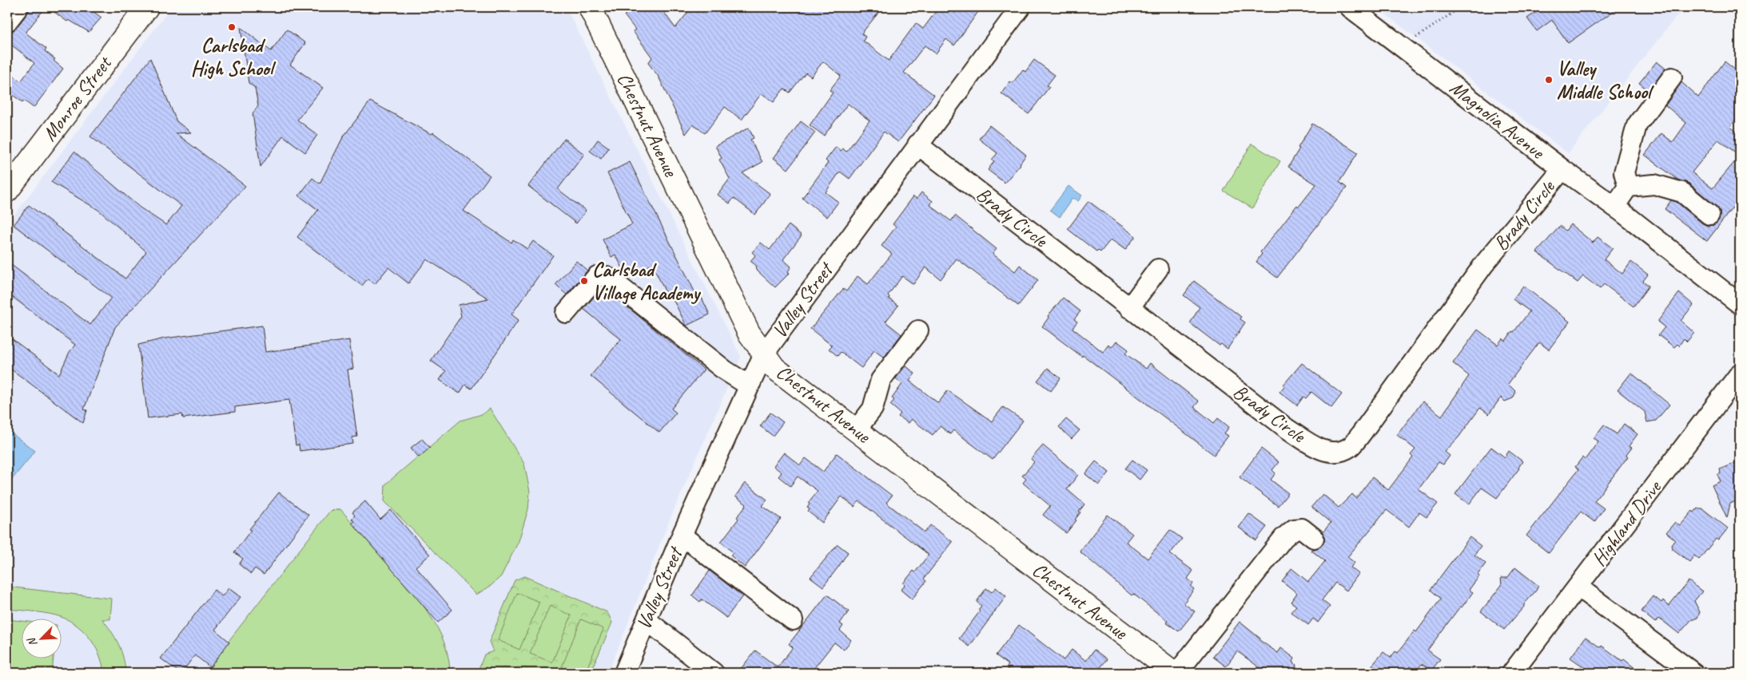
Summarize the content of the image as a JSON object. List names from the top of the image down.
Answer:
{
  "streets": {
    "main road": ["Monroe Street", "Chestnut Avenue"],
    "street": [
      "Magnolia Avenue",
      "Brady Circle",
      "Valley Street",
      "Highland Drive"
    ]
  },
  "crossings": [
    ["Magnolia Avenue", "Brady Circle"],
    ["Chestnut Avenue", "Valley Street"],
    ["Brady Circle", "Valley Street"]
  ],
  "places": ["Carlsbad High School", "Valley Middle School", "Carlsbad Village Academy"],
  "north": "bottom left"
}
